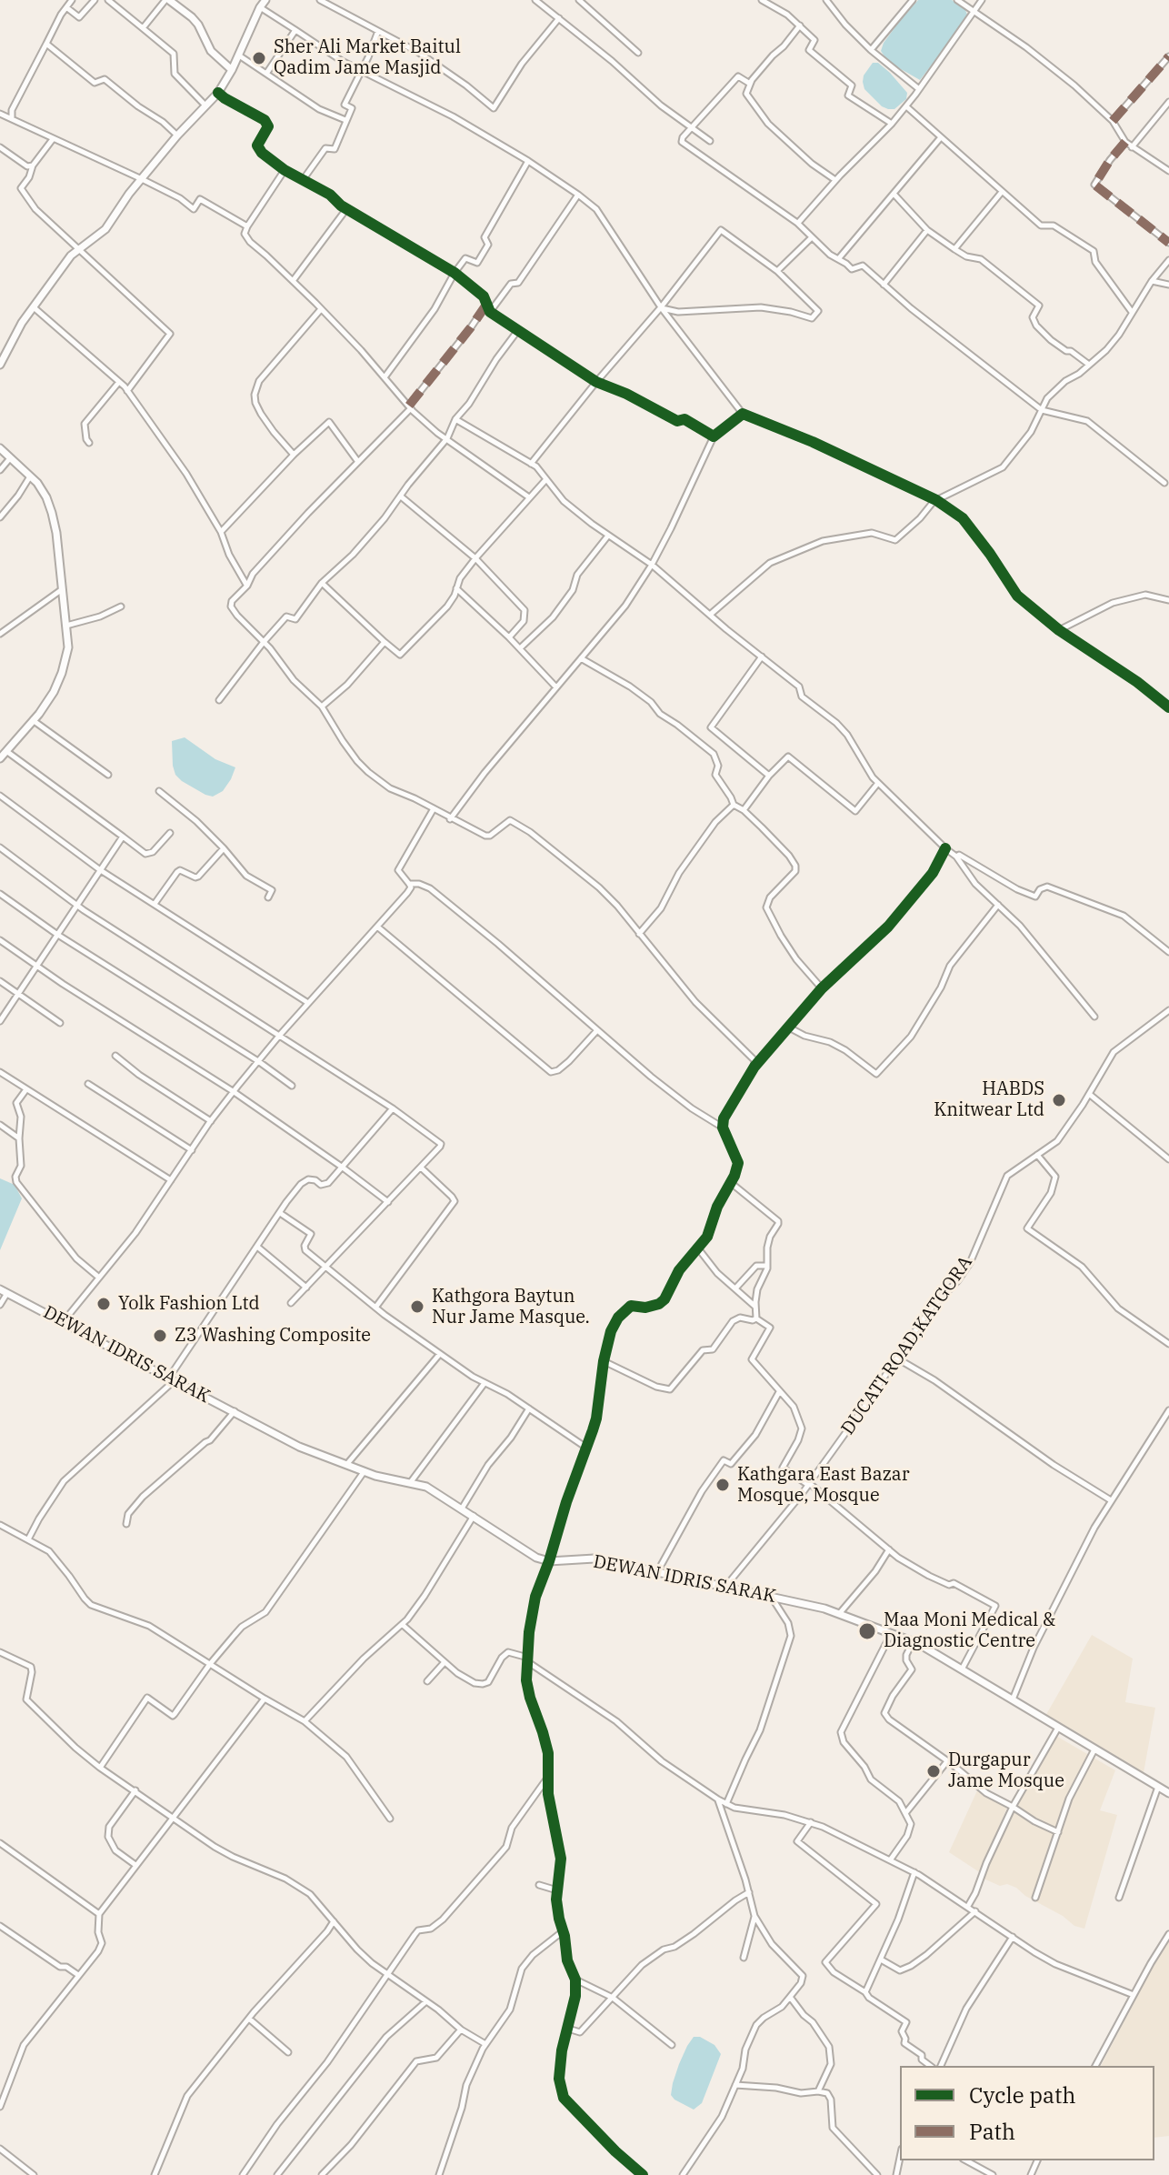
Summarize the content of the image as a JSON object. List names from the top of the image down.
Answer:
{
  "streets": {
    "main road": ["DEWAN IDRIS SARAK"],
    "street": ["DUCATI ROAD,KATGORA"]
  },
  "crossings": [
    ["DUCATI ROAD,KATGORA", "DEWAN IDRIS SARAK"]
  ],
  "places": [
    "Sher Ali Market Baitul Qadim Jame Masjid",
    "HABDS Knitwear Ltd",
    "Yolk Fashion Ltd",
    "Kathgora Baytun Nur Jame Masque.",
    "Z3 Washing Composite",
    "Kathgara East Bazar Mosque, Mosque",
    "Maa Moni Medical & Diagnostic Centre",
    "Durgapur Jame Mosque"
  ],
  "legend": ["Cycle path", "Path"]
}
